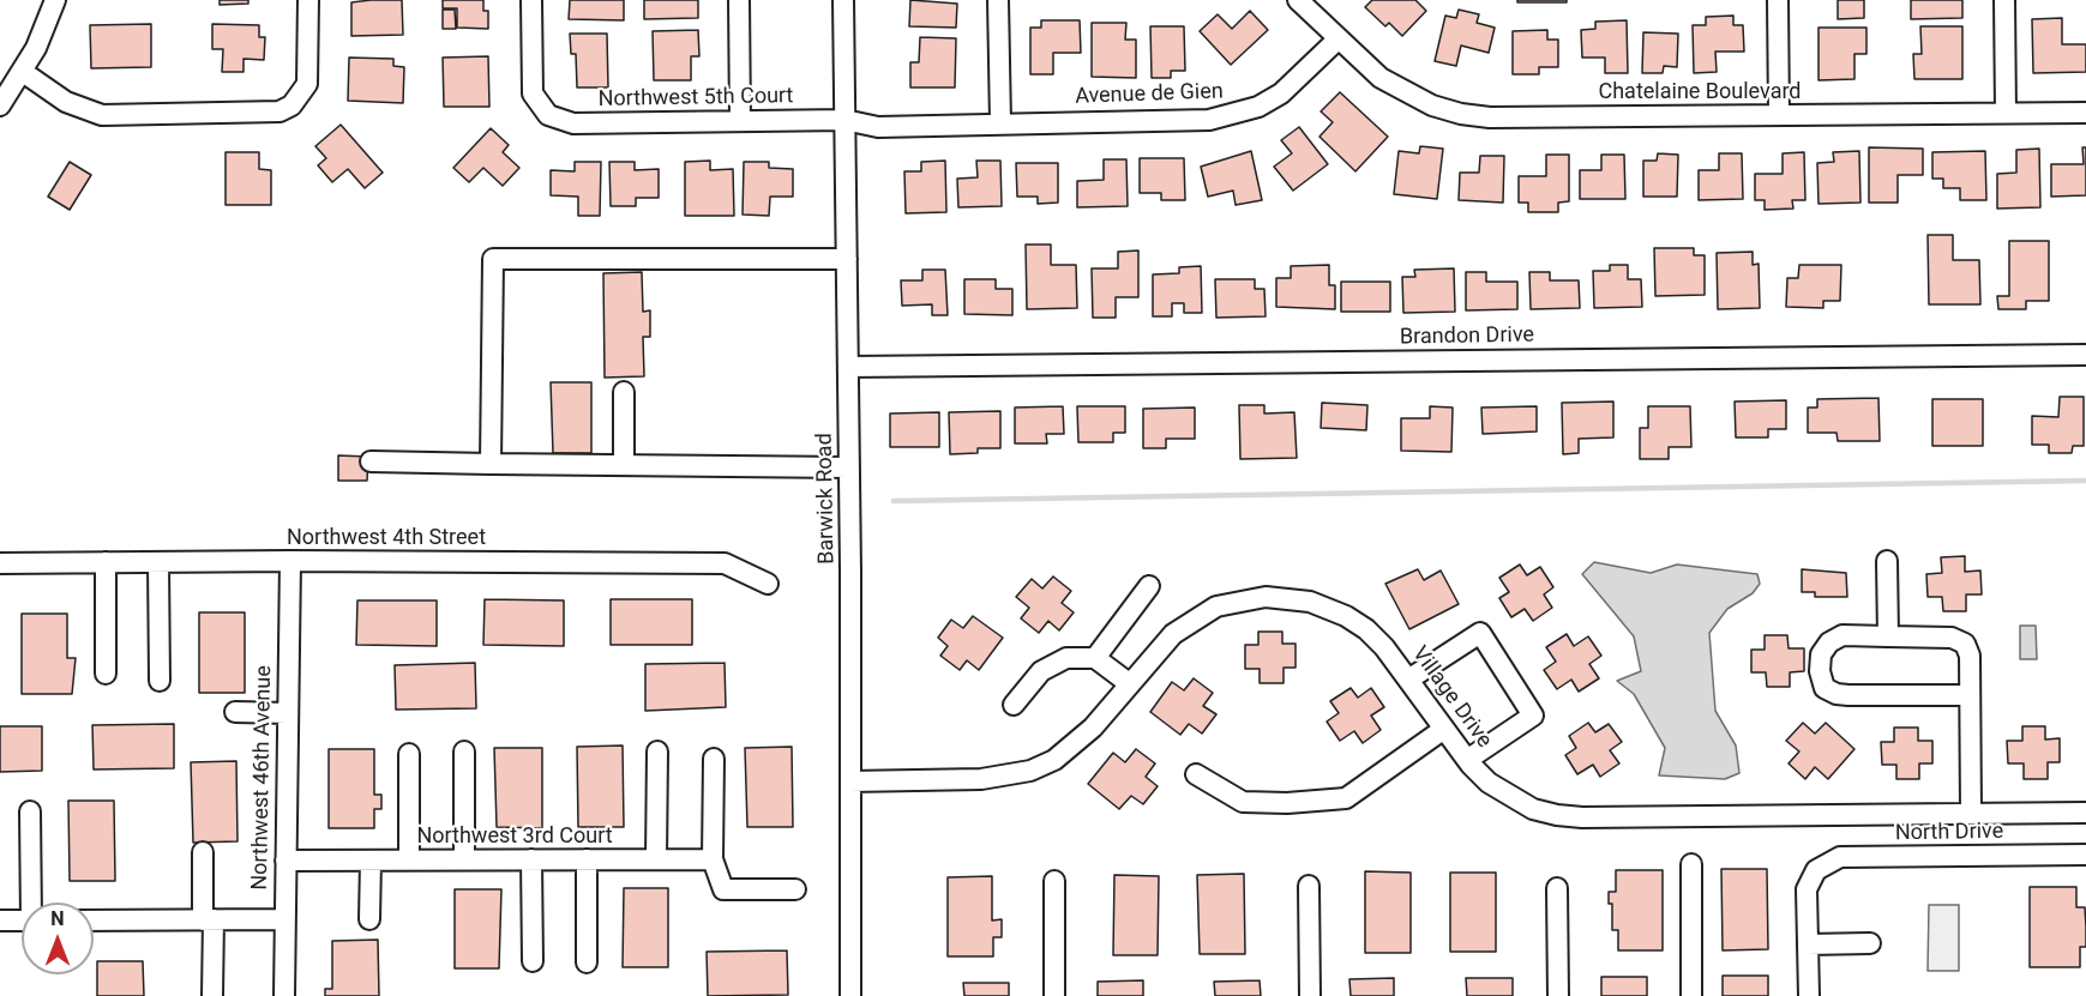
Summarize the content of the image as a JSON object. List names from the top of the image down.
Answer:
{
  "streets": {
    "street": [
      "Chatelaine Boulevard",
      "Avenue de Gien",
      "Northwest 5th Court",
      "Brandon Drive",
      "Barwick Road",
      "Northwest 4th Street",
      "Village Drive",
      "Northwest 46th Avenue",
      "North Drive",
      "Northwest 3rd Court"
    ]
  },
  "crossings": [
    ["Chatelaine Boulevard", "Avenue de Gien"],
    ["Avenue de Gien", "Northwest 5th Court"],
    ["Avenue de Gien", "Barwick Road"],
    ["Northwest 5th Court", "Barwick Road"],
    ["Brandon Drive", "Barwick Road"],
    ["Barwick Road", "Village Drive"],
    ["Northwest 4th Street", "Northwest 46th Avenue"],
    ["Northwest 46th Avenue", "Northwest 3rd Court"]
  ],
  "north": "top"
}
